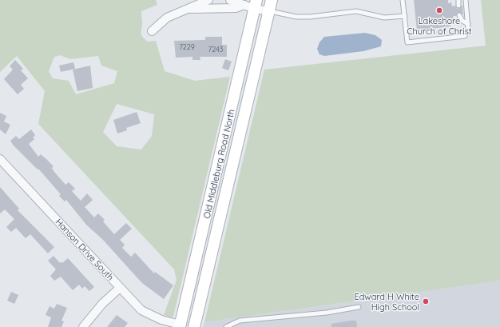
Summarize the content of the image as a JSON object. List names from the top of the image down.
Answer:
{
  "streets": {
    "main road": ["Old Middleburg Road North"],
    "street": ["Hanson Drive South"]
  },
  "crossings": [
    ["Old Middleburg Road North", "Hanson Drive South"]
  ],
  "places": ["Lakeshore Church of Christ", "Edward H White High School"],
  "house_numbers": ["7229", "7243"]
}
